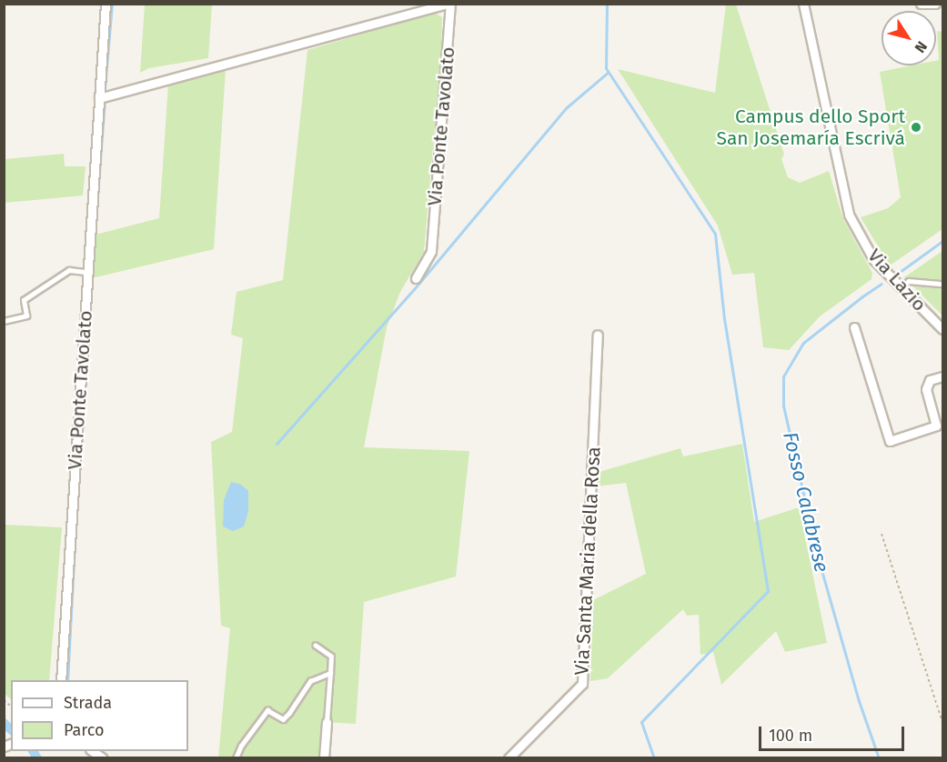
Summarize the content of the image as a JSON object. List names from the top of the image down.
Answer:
{
  "streets": {
    "street": ["Via Ponte Tavolato", "Via Lazio", "Via Santa Maria della Rosa"]
  },
  "water": ["Fosso Calabrese"],
  "places": ["Campus dello Sport San Josemaría Escrivá"],
  "legend": ["Strada", "Parco"],
  "scale_bar": "100 m",
  "north": "bottom right"
}
